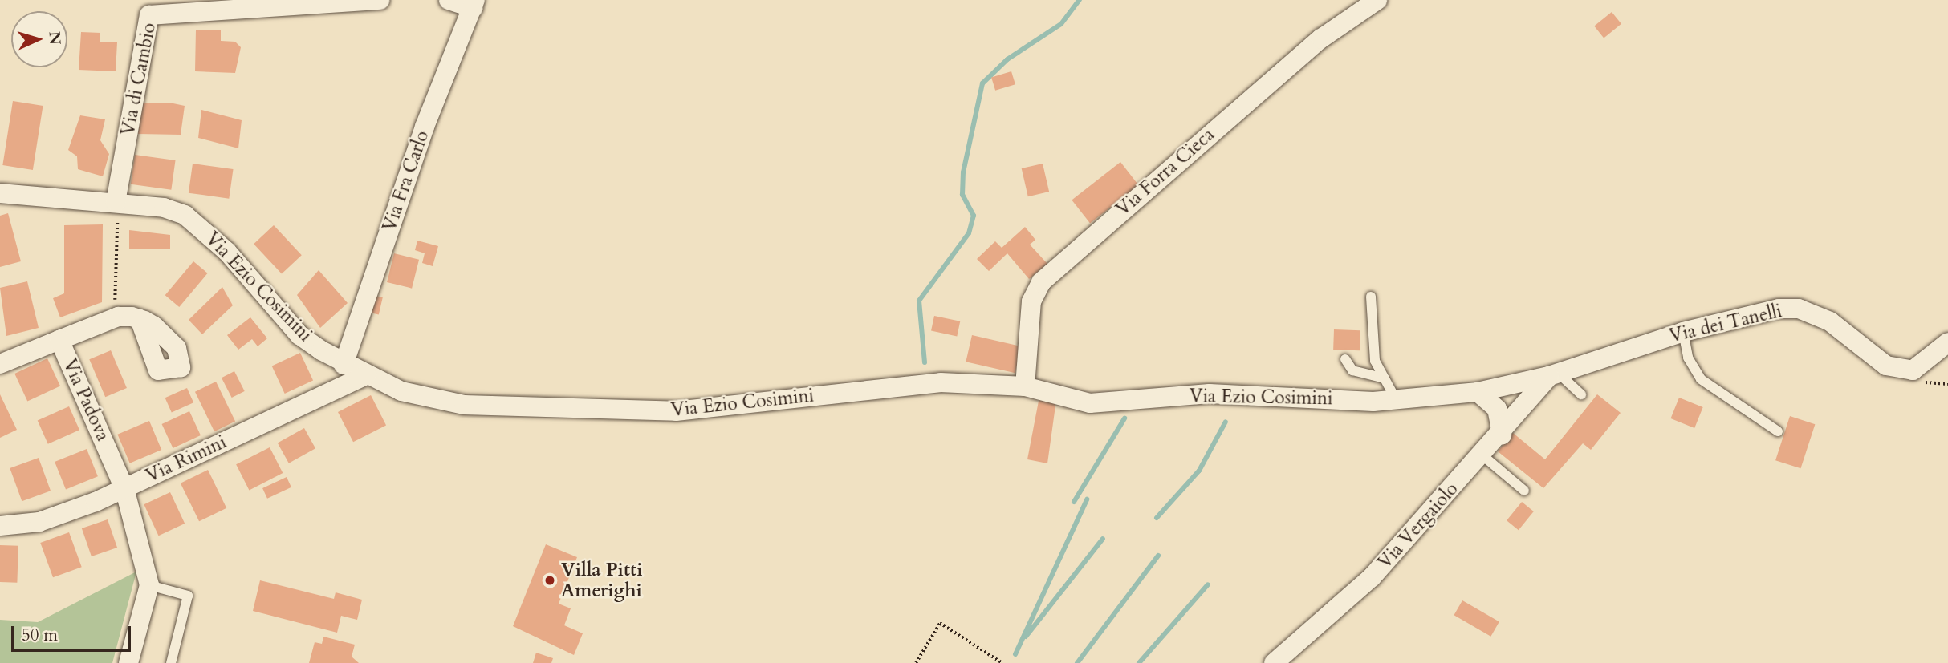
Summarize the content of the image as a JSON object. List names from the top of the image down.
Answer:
{
  "streets": {
    "street": [
      "Via di Cambio",
      "Via Forra Cieca",
      "Via Fra Carlo",
      "Via Ezio Cosimini",
      "Via dei Tanelli",
      "Via Padova",
      "Via Rimini",
      "Via Vergaiolo"
    ]
  },
  "crossings": [
    ["Via di Cambio", "Via Ezio Cosimini"],
    ["Via Forra Cieca", "Via Ezio Cosimini"],
    ["Via Fra Carlo", "Via Ezio Cosimini"],
    ["Via Ezio Cosimini", "Via dei Tanelli"],
    ["Via Ezio Cosimini", "Via Rimini"],
    ["Via Ezio Cosimini", "Via Vergaiolo"],
    ["Via dei Tanelli", "Via Vergaiolo"],
    ["Via Padova", "Via Rimini"]
  ],
  "places": ["Villa Pitti Amerighi"],
  "scale_bar": "50 m",
  "north": "right"
}
